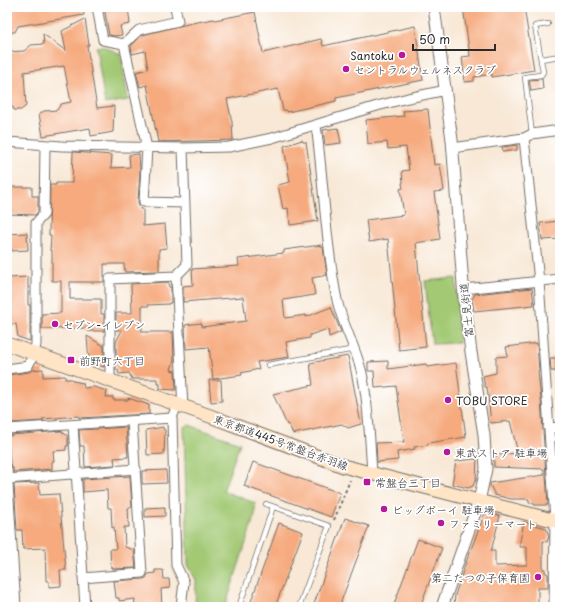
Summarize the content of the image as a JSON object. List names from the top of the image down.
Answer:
{
  "streets": {
    "main road": ["東京都道445号常盤台赤羽線"],
    "street": ["富士見街道"]
  },
  "crossings": [
    ["富士見街道", "東京都道445号常盤台赤羽線"]
  ],
  "places": {
    "other": [
      "Santoku",
      "セントラルウェルネスクラブ",
      "セブン-イレブン",
      "TOBU STORE",
      "東武ストア 駐車場",
      "ビッグボーイ 駐車場",
      "ファミリーマート",
      "第二たつの子保育園"
    ],
    "transit": ["前野町六丁目", "常盤台三丁目"]
  },
  "scale_bar": "50 m"
}
